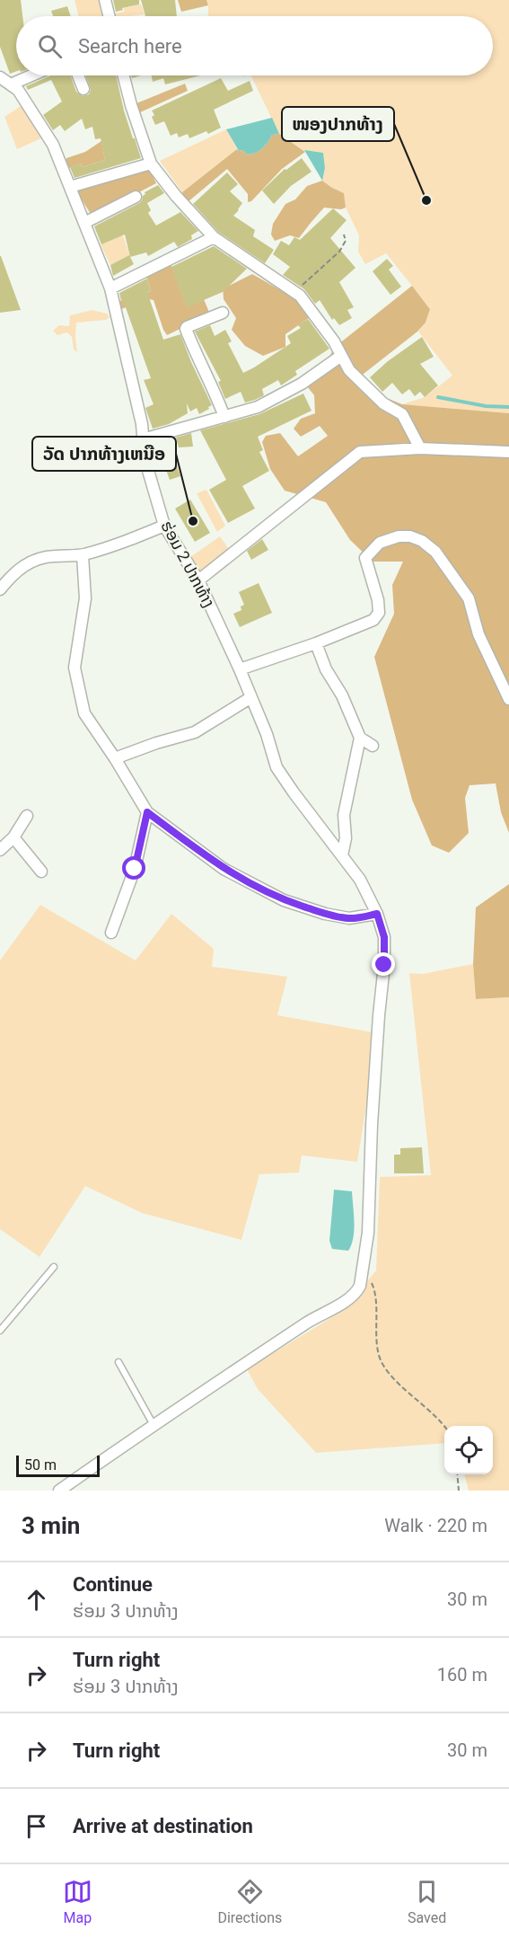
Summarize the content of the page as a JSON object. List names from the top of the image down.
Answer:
{
  "streets": {
    "street": ["ຮ່ອມ 2 ປາກທ້າງ"]
  },
  "places": ["ໜອງປາກທ້າງ", "ວັດ ປາກທ້າງເຫນືອ"],
  "scale_bar": "50 m",
  "page": {
    "search": "Search here",
    "scale": "50 m",
    "heading": ["3 min", "Walk · 220 m"],
    "list": [
      ["Continue", "ຮ່ອມ 3 ປາກທ້າງ", "30 m"],
      ["Turn right", "ຮ່ອມ 3 ປາກທ້າງ", "160 m"],
      ["Turn right", "30 m"],
      "Arrive at destination"
    ],
    "nav": ["Map", "Directions", "Saved"]
  }
}
